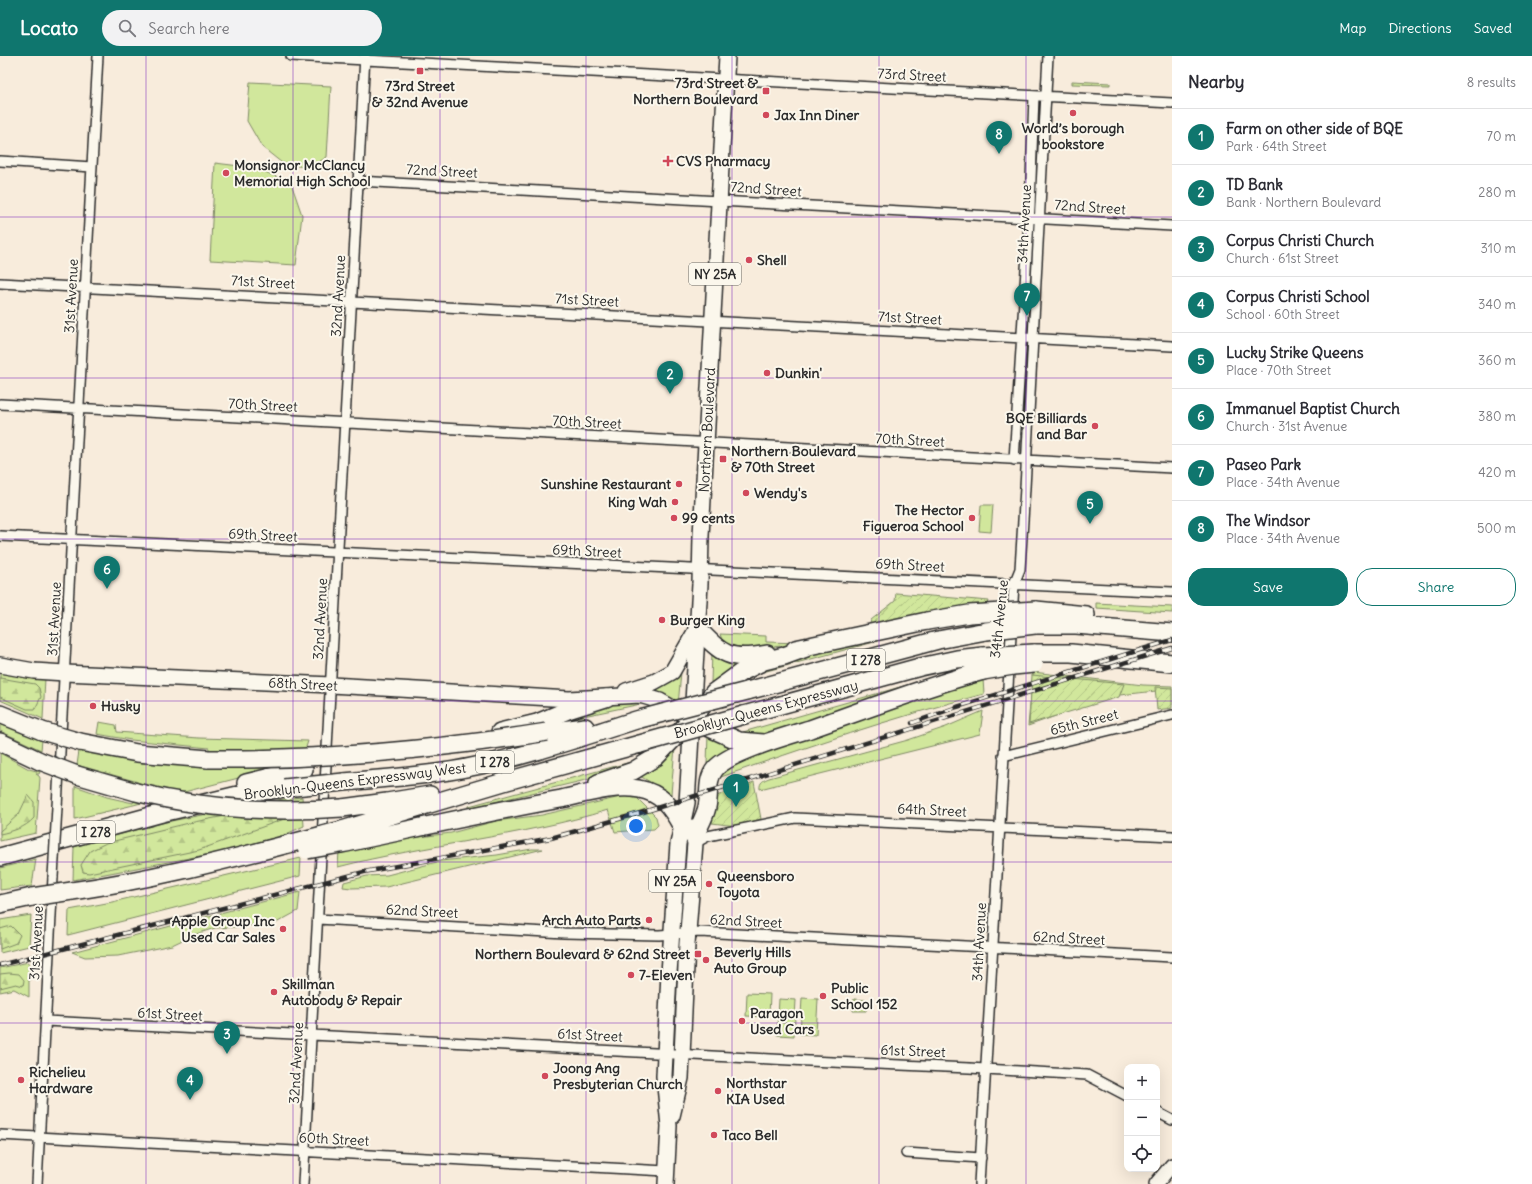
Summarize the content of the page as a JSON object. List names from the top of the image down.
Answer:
{
  "streets": {
    "highway": ["I 278", "Brooklyn-Queens Expressway", "Brooklyn-Queens Expressway West"],
    "main road": ["NY 25A", "Northern Boulevard", "68th Street"],
    "street": [
      "73rd Street",
      "72nd Street",
      "34th Avenue",
      "71st Street",
      "31st Avenue",
      "32nd Avenue",
      "70th Street",
      "69th Street",
      "65th Street",
      "64th Street",
      "62nd Street",
      "61st Street",
      "60th Street"
    ]
  },
  "crossings": [
    ["73rd Street", "34th Avenue"],
    ["73rd Street", "32nd Avenue"],
    ["73rd Street", "Northern Boulevard"],
    ["72nd Street", "34th Avenue"],
    ["72nd Street", "32nd Avenue"],
    ["72nd Street", "Northern Boulevard"],
    ["34th Avenue", "71st Street"],
    ["34th Avenue", "70th Street"],
    ["34th Avenue", "69th Street"],
    ["34th Avenue", "65th Street"],
    ["34th Avenue", "64th Street"],
    ["34th Avenue", "62nd Street"],
    ["34th Avenue", "61st Street"],
    ["71st Street", "31st Avenue"],
    ["71st Street", "32nd Avenue"],
    ["71st Street", "Northern Boulevard"],
    ["31st Avenue", "70th Street"],
    ["31st Avenue", "69th Street"],
    ["31st Avenue", "68th Street"],
    ["31st Avenue", "61st Street"],
    ["31st Avenue", "60th Street"],
    ["32nd Avenue", "70th Street"],
    ["32nd Avenue", "69th Street"],
    ["32nd Avenue", "68th Street"],
    ["32nd Avenue", "62nd Street"],
    ["32nd Avenue", "61st Street"],
    ["32nd Avenue", "60th Street"],
    ["70th Street", "Northern Boulevard"],
    ["Northern Boulevard", "69th Street"],
    ["Northern Boulevard", "64th Street"],
    ["Northern Boulevard", "62nd Street"],
    ["Northern Boulevard", "61st Street"],
    ["Northern Boulevard", "60th Street"],
    ["Brooklyn-Queens Expressway", "Brooklyn-Queens Expressway West"]
  ],
  "places": {
    "transit": [
      "73rd Street & 32nd Avenue",
      "73rd Street & Northern Boulevard",
      "Northern Boulevard & 70th Street",
      "Northern Boulevard & 62nd Street"
    ],
    "other": [
      "World’s borough bookstore",
      "Jax Inn Diner",
      "Monsignor McClancy Memorial High School",
      "Shell",
      "Dunkin'",
      "BQE Billiards and Bar",
      "Sunshine Restaurant",
      "Wendy's",
      "King Wah",
      "99 cents",
      "The Hector Figueroa School",
      "Burger King",
      "Husky",
      "Queensboro Toyota",
      "Arch Auto Parts",
      "Apple Group Inc Used Car Sales",
      "Beverly Hills Auto Group",
      "7-Eleven",
      "Skillman Autobody & Repair",
      "Public School 152",
      "Paragon Used Cars",
      "Joong Ang Presbyterian Church",
      "Richelieu Hardware",
      "Northstar KIA Used",
      "Taco Bell"
    ],
    "health": ["CVS Pharmacy"]
  },
  "page": {
    "header": "Locato",
    "search": "Search here",
    "nav": ["Map", "Directions", "Saved"],
    "heading": ["Nearby", "8 results"],
    "list": [
      {
        "mark": "1",
        "name": "Farm on other side of BQE",
        "note": "Park · 64th Street",
        "value": "70 m"
      },
      {
        "mark": "2",
        "name": "TD Bank",
        "note": "Bank · Northern Boulevard",
        "value": "280 m"
      },
      {
        "mark": "3",
        "name": "Corpus Christi Church",
        "note": "Church · 61st Street",
        "value": "310 m"
      },
      {
        "mark": "4",
        "name": "Corpus Christi School",
        "note": "School · 60th Street",
        "value": "340 m"
      },
      {
        "mark": "5",
        "name": "Lucky Strike Queens",
        "note": "Place · 70th Street",
        "value": "360 m"
      },
      {
        "mark": "6",
        "name": "Immanuel Baptist Church",
        "note": "Church · 31st Avenue",
        "value": "380 m"
      },
      {
        "mark": "7",
        "name": "Paseo Park",
        "note": "Place · 34th Avenue",
        "value": "420 m"
      },
      {
        "mark": "8",
        "name": "The Windsor",
        "note": "Place · 34th Avenue",
        "value": "500 m"
      }
    ],
    "pins": [
      "8",
      "7",
      "2",
      "5",
      "6",
      "1",
      "3",
      "4"
    ],
    "buttons": ["Save", "Share"],
    "map_buttons": ["+", "−"]
  }
}
